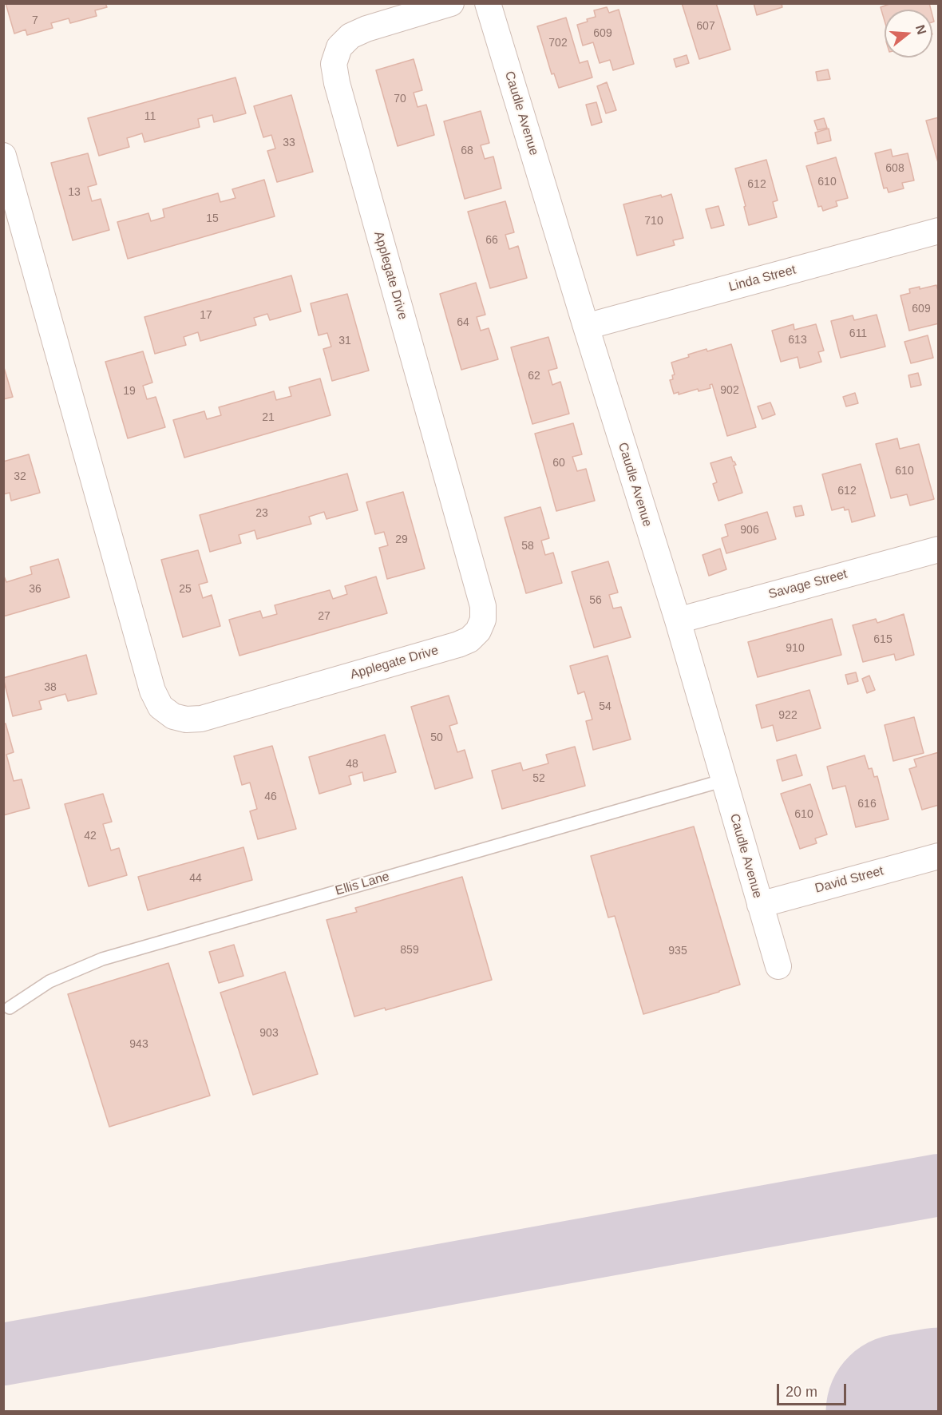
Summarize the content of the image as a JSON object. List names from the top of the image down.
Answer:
{
  "streets": {
    "street": [
      "Caudle Avenue",
      "Applegate Drive",
      "Linda Street",
      "Savage Street",
      "David Street"
    ],
    "lane": ["Ellis Lane"]
  },
  "crossings": [
    ["Caudle Avenue", "Linda Street"],
    ["Caudle Avenue", "Savage Street"],
    ["Caudle Avenue", "David Street"],
    ["Caudle Avenue", "Ellis Lane"]
  ],
  "house_numbers": [
    "7",
    "607",
    "609",
    "702",
    "70",
    "11",
    "33",
    "68",
    "608",
    "610",
    "612",
    "13",
    "15",
    "710",
    "66",
    "609",
    "17",
    "64",
    "611",
    "613",
    "31",
    "62",
    "902",
    "19",
    "21",
    "60",
    "610",
    "32",
    "612",
    "23",
    "906",
    "29",
    "58",
    "36",
    "25",
    "56",
    "27",
    "615",
    "910",
    "38",
    "54",
    "922",
    "50",
    "48",
    "52",
    "46",
    "616",
    "610",
    "42",
    "44",
    "859",
    "935",
    "903",
    "943"
  ],
  "scale_bar": "20 m",
  "north": "right"
}
